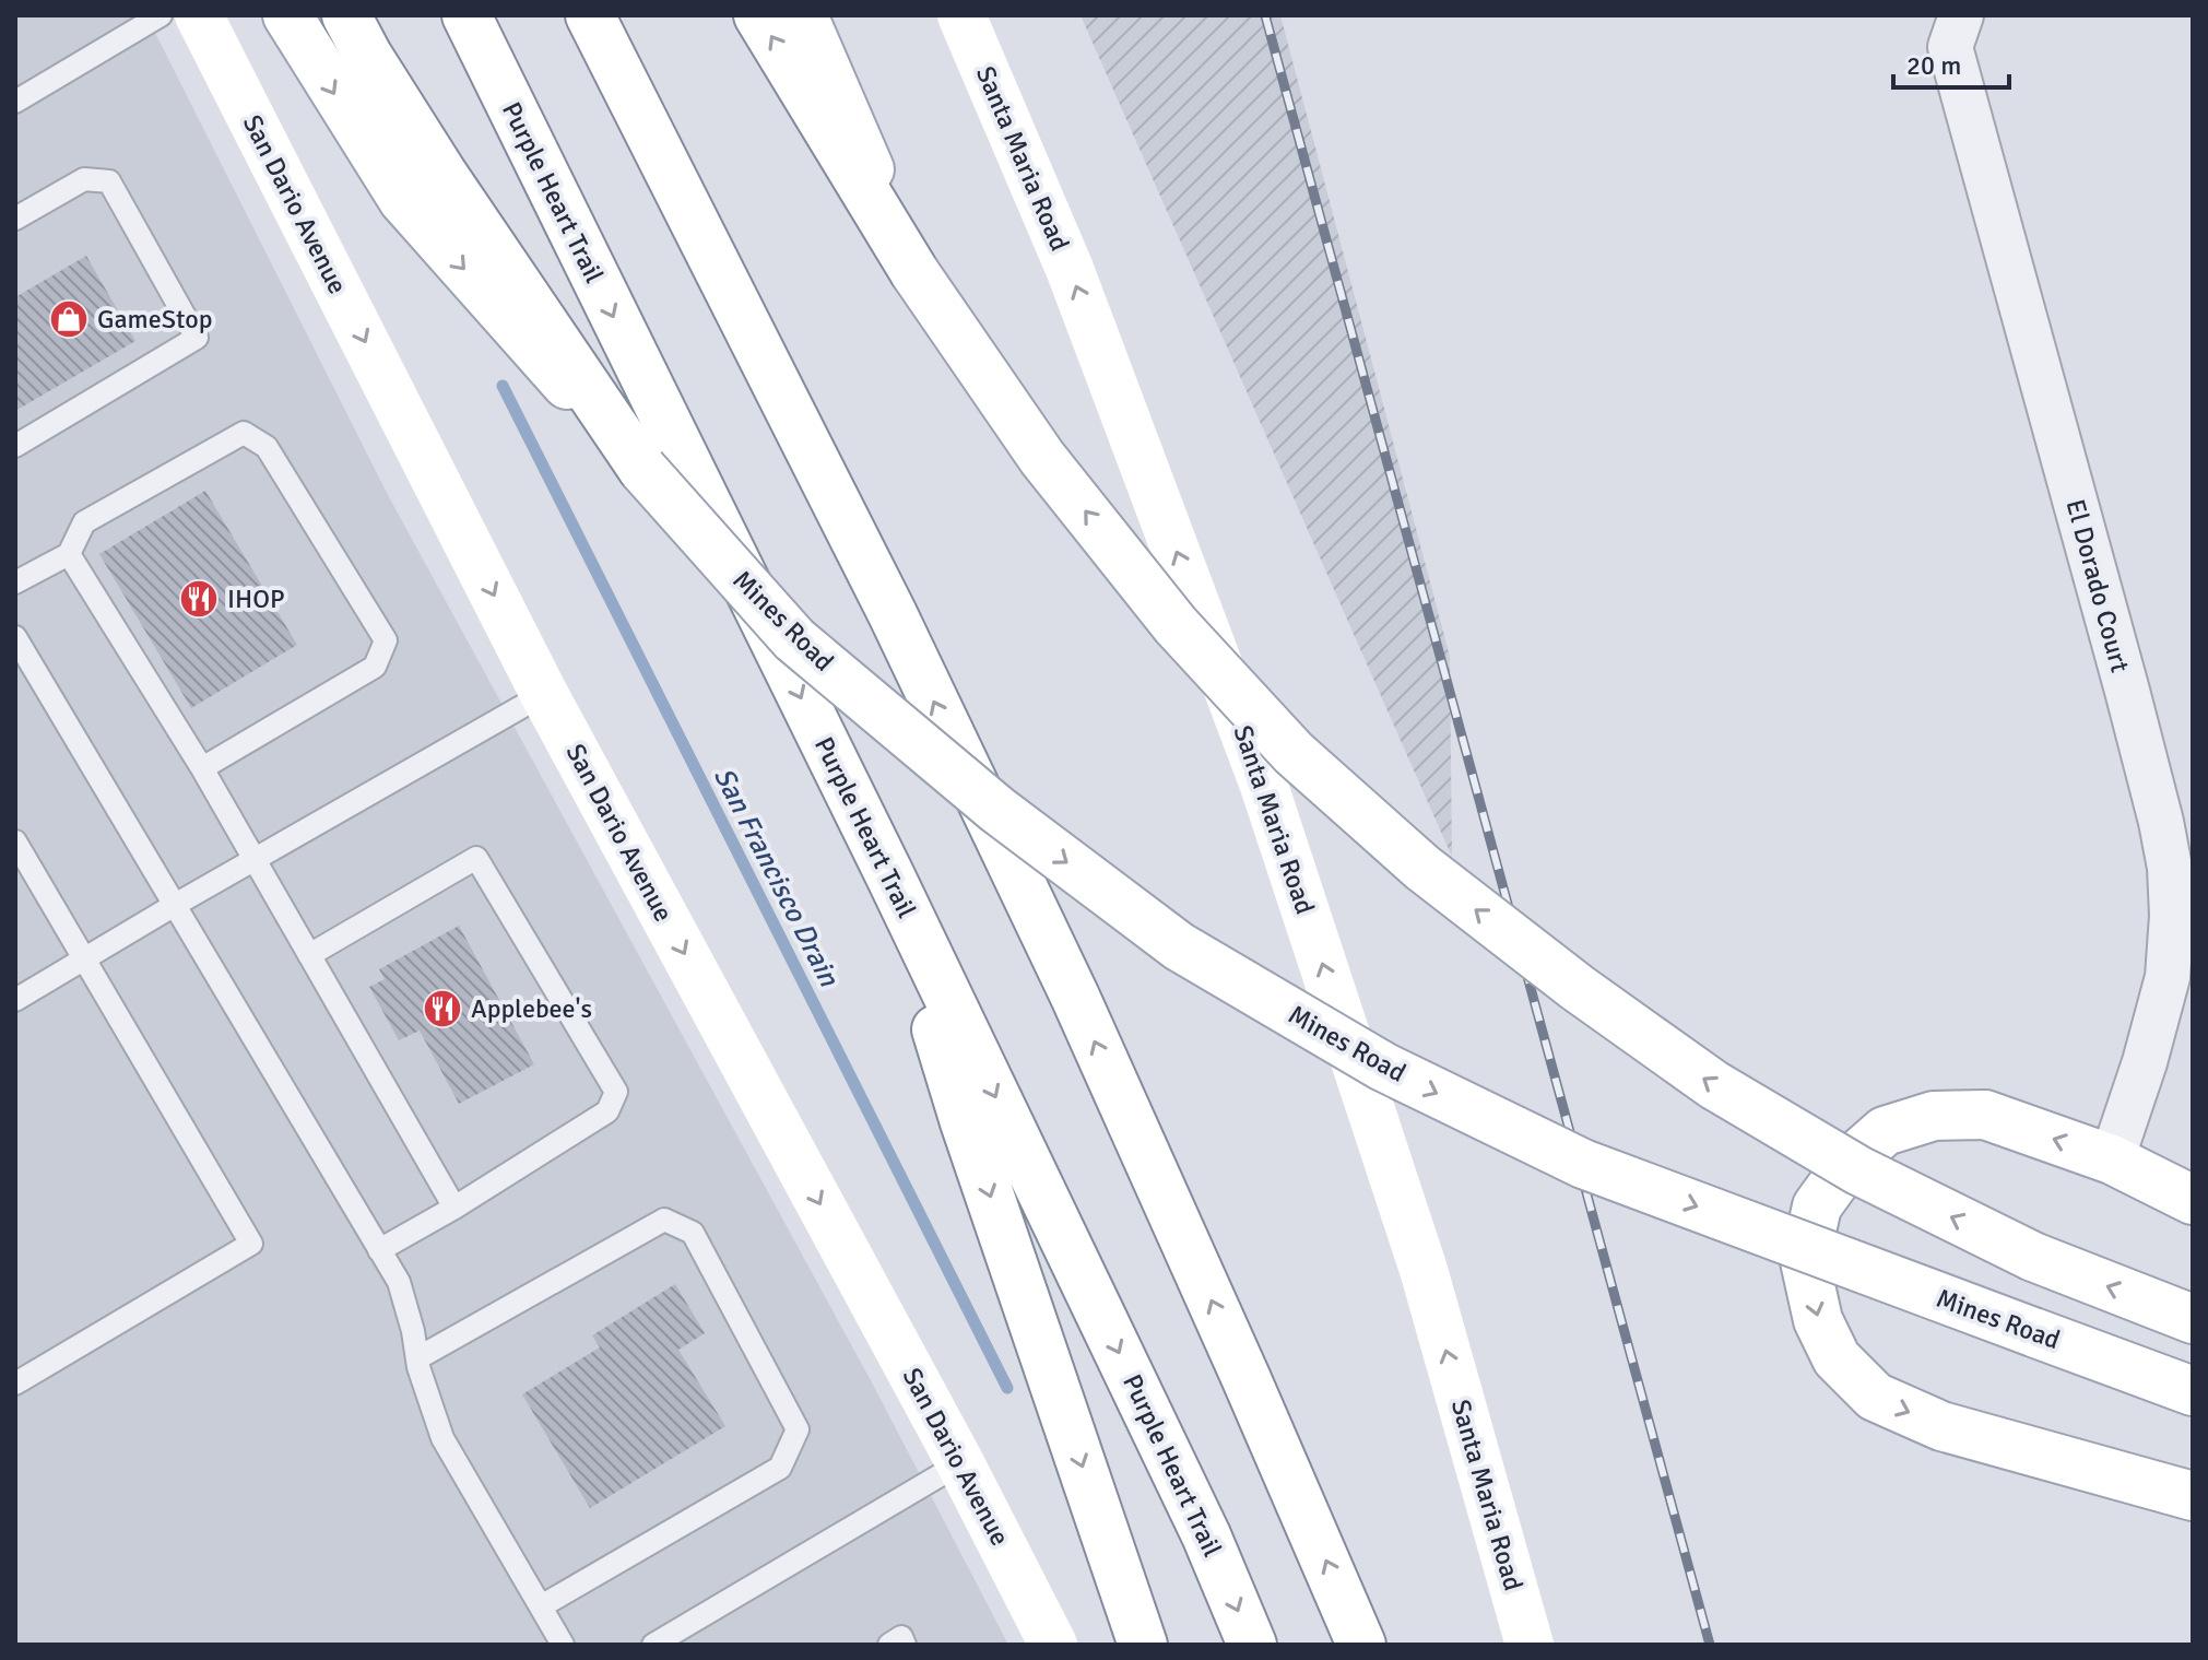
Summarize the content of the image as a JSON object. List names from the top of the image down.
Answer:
{
  "streets": {
    "main road": [
      "Santa Maria Road",
      "Purple Heart Trail",
      "San Dario Avenue",
      "Mines Road"
    ],
    "street": ["El Dorado Court"]
  },
  "water": ["San Francisco Drain"],
  "places": {
    "shop": ["GameStop"],
    "restaurant": ["IHOP", "Applebee's"]
  },
  "scale_bar": "20 m"
}
